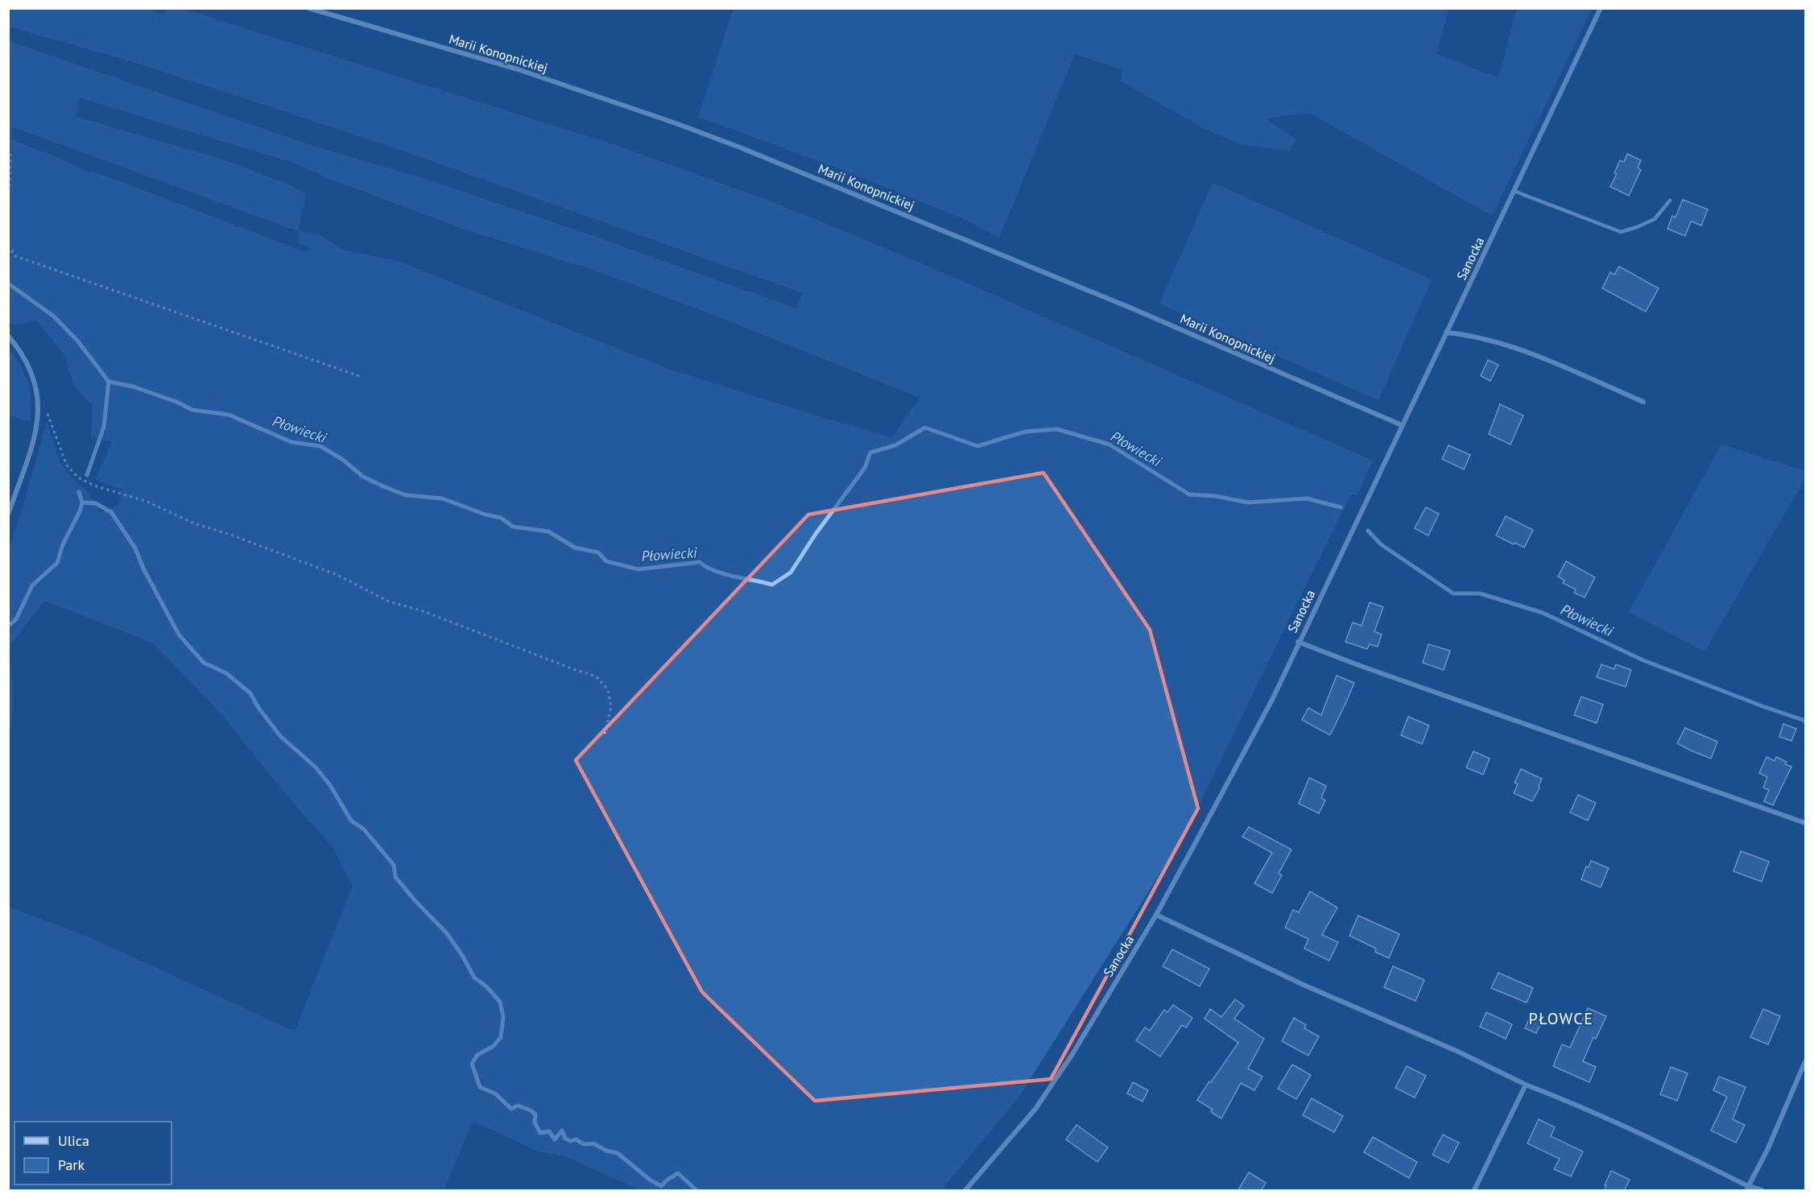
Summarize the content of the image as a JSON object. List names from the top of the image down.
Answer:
{
  "streets": {
    "street": ["Marii Konopnickiej", "Sanocka"]
  },
  "crossings": [
    ["Marii Konopnickiej", "Sanocka"]
  ],
  "districts": ["PŁOWCE"],
  "water": ["Płowiecki"],
  "legend": ["Ulica", "Park"]
}
